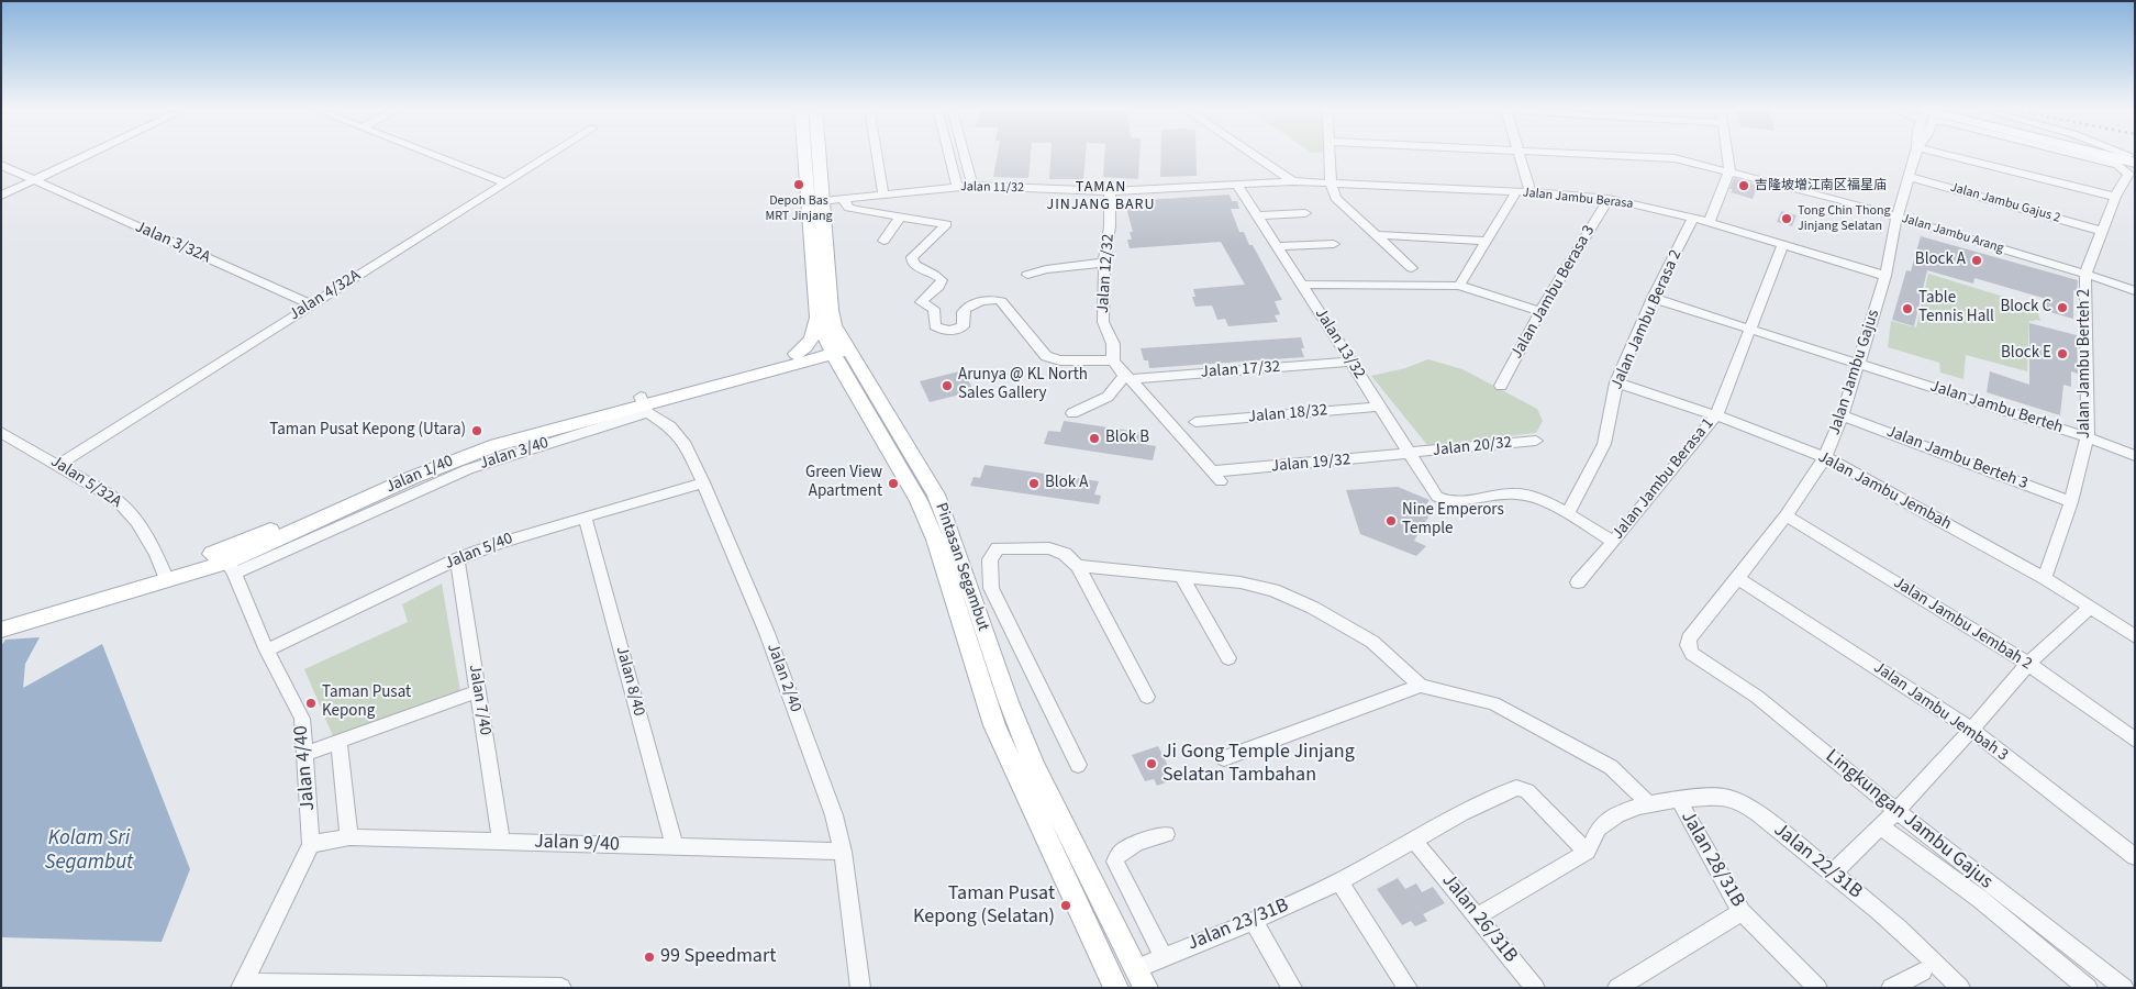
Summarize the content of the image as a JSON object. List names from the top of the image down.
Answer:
{
  "streets": {
    "main road": ["Jalan 1/40", "Pintasan Segambut"],
    "street": [
      "Jalan 11/32",
      "Jalan Jambu Berasa",
      "Jalan Jambu Gajus 2",
      "Jalan Jambu Arang",
      "Jalan 3/32A",
      "Jalan 12/32",
      "Jalan Jambu Berasa 3",
      "Jalan 4/32A",
      "Jalan Jambu Berasa 2",
      "Jalan 13/32",
      "Jalan Jambu Berteh 2",
      "Jalan 17/32",
      "Jalan Jambu Gajus",
      "Jalan Jambu Berteh",
      "Jalan 18/32",
      "Jalan 20/32",
      "Jalan Jambu Berteh 3",
      "Jalan 19/32",
      "Jalan Jambu Berasa 1",
      "Jalan 5/32A",
      "Jalan Jambu Jembah",
      "Jalan 5/40",
      "Jalan Jambu Jembah 2",
      "Jalan 2/40",
      "Jalan 8/40",
      "Jalan 7/40",
      "Jalan Jambu Jembah 3",
      "Jalan 4/40",
      "Lingkungan Jambu Gajus",
      "Jalan 9/40",
      "Jalan 28/31B",
      "Jalan 22/31B",
      "Jalan 26/31B",
      "Jalan 23/31B"
    ]
  },
  "crossings": [
    ["Jalan 11/32", "Jalan Jambu Berasa"],
    ["Jalan 11/32", "Jalan 12/32"],
    ["Jalan 11/32", "Jalan 13/32"],
    ["Jalan 11/32", "Pintasan Segambut"],
    ["Jalan Jambu Berasa", "Jalan Jambu Berasa 3"],
    ["Jalan Jambu Berasa", "Jalan Jambu Berasa 2"],
    ["Jalan Jambu Berasa", "Jalan Jambu Gajus"],
    ["Jalan Jambu Berasa", "Jalan Jambu Berasa 1"],
    ["Jalan Jambu Gajus 2", "Jalan Jambu Gajus"],
    ["Jalan Jambu Arang", "Jalan Jambu Berteh 2"],
    ["Jalan Jambu Arang", "Jalan Jambu Gajus"],
    ["Jalan 3/32A", "Jalan 4/32A"],
    ["Jalan 12/32", "Jalan 17/32"],
    ["Jalan 12/32", "Jalan 19/32"],
    ["Jalan 4/32A", "Jalan 5/32A"],
    ["Jalan Jambu Berasa 2", "Jalan 13/32"],
    ["Jalan Jambu Berasa 2", "Jalan Jambu Berteh"],
    ["Jalan Jambu Berasa 2", "Jalan Jambu Jembah"],
    ["Jalan 13/32", "Jalan 17/32"],
    ["Jalan 13/32", "Jalan 18/32"],
    ["Jalan 13/32", "Jalan 20/32"],
    ["Jalan 13/32", "Jalan 19/32"],
    ["Jalan Jambu Berteh 2", "Jalan Jambu Berteh"],
    ["Jalan Jambu Berteh 2", "Jalan Jambu Berteh 3"],
    ["Jalan Jambu Berteh 2", "Jalan Jambu Jembah"],
    ["Jalan Jambu Gajus", "Jalan Jambu Berteh"],
    ["Jalan Jambu Gajus", "Jalan Jambu Berteh 3"],
    ["Jalan Jambu Gajus", "Jalan Jambu Jembah"],
    ["Jalan Jambu Gajus", "Jalan Jambu Jembah 2"],
    ["Jalan Jambu Gajus", "Jalan Jambu Jembah 3"],
    ["Jalan Jambu Gajus", "Lingkungan Jambu Gajus"],
    ["Jalan Jambu Berteh", "Jalan Jambu Berasa 1"],
    ["Jalan 20/32", "Jalan 19/32"],
    ["Jalan 1/40", "Jalan 5/32A"],
    ["Jalan 1/40", "Pintasan Segambut"],
    ["Jalan 1/40", "Jalan 2/40"],
    ["Jalan 1/40", "Jalan 4/40"],
    ["Jalan Jambu Berasa 1", "Jalan Jambu Jembah"],
    ["Jalan 5/40", "Jalan 2/40"],
    ["Jalan 5/40", "Jalan 8/40"],
    ["Jalan 5/40", "Jalan 7/40"],
    ["Jalan 5/40", "Jalan 4/40"],
    ["Pintasan Segambut", "Jalan 23/31B"],
    ["Jalan 2/40", "Jalan 9/40"],
    ["Jalan 8/40", "Jalan 9/40"],
    ["Jalan 7/40", "Jalan 9/40"],
    ["Jalan 4/40", "Jalan 9/40"],
    ["Jalan 28/31B", "Jalan 22/31B"],
    ["Jalan 22/31B", "Jalan 23/31B"],
    ["Jalan 26/31B", "Jalan 23/31B"]
  ],
  "districts": ["TAMAN JINJANG BARU"],
  "water": ["Kolam Sri Segambut"],
  "places": [
    "Depoh Bas MRT Jinjang",
    "吉隆坡增江南区福星庙",
    "Tong Chin Thong Jinjang Selatan",
    "Block A",
    "Block C",
    "Table Tennis Hall",
    "Block E",
    "Arunya @ KL North Sales Gallery",
    "Taman Pusat Kepong (Utara)",
    "Blok B",
    "Green View Apartment",
    "Blok A",
    "Nine Emperors Temple",
    "Taman Pusat Kepong",
    "Ji Gong Temple Jinjang Selatan Tambahan",
    "Taman Pusat Kepong (Selatan)",
    "99 Speedmart"
  ]
}
